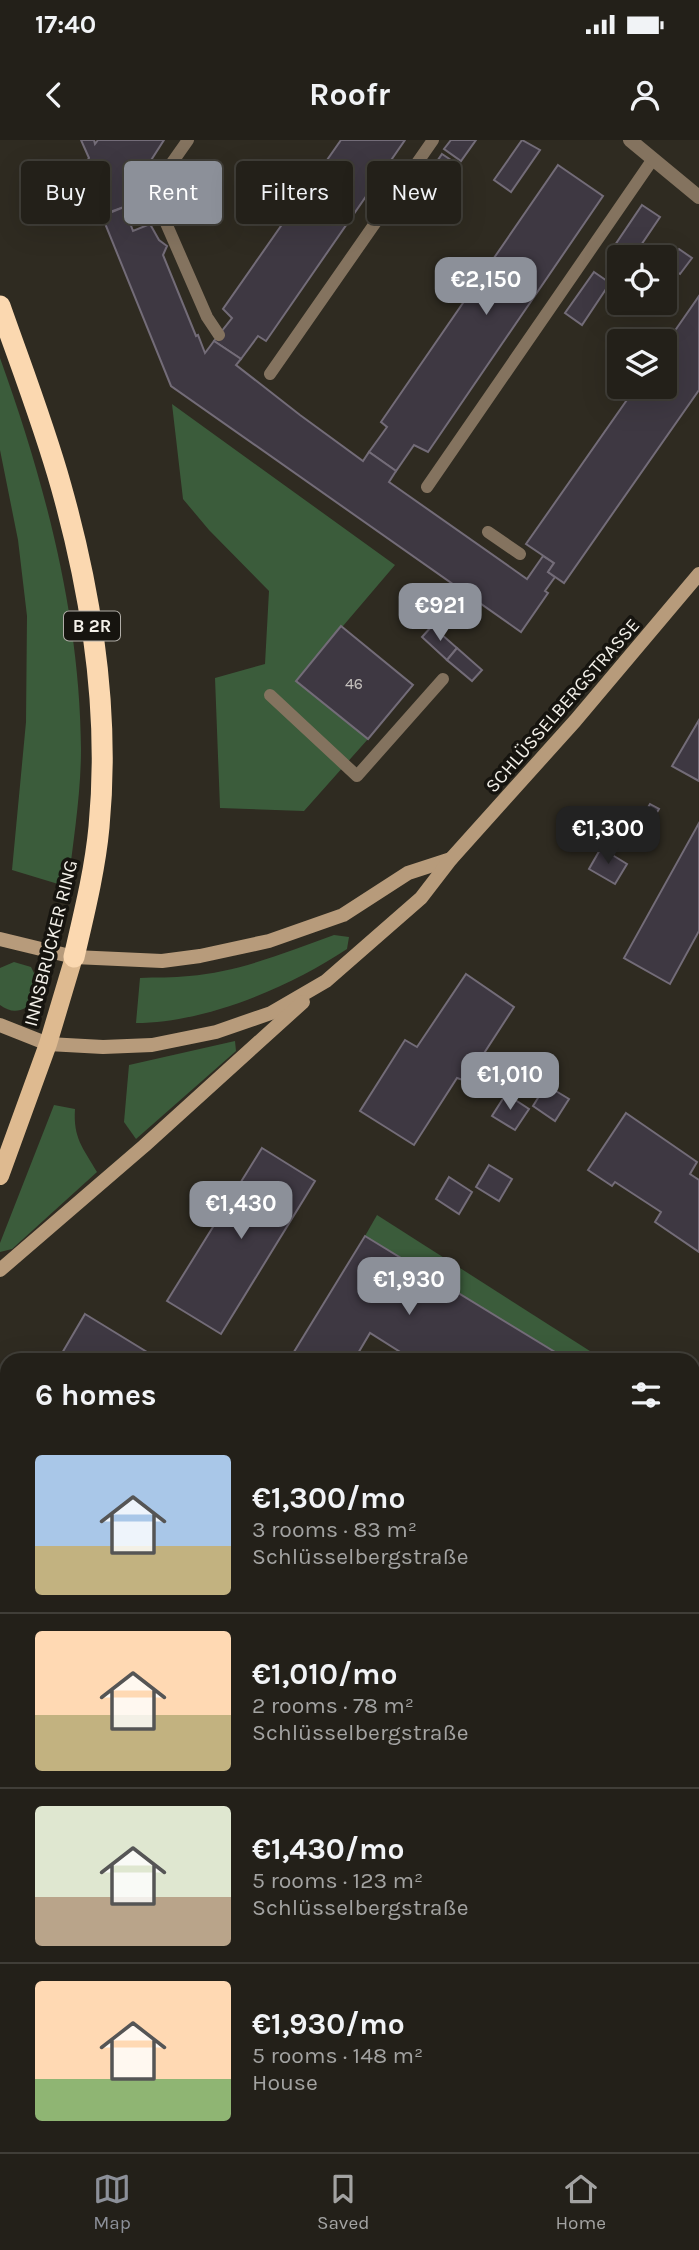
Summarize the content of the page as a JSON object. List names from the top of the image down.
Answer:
{
  "streets": {
    "highway": ["B 2R", "INNSBRUCKER RING"],
    "street": ["SCHLÜSSELBERGSTRASSE"]
  },
  "crossings": [
    ["SCHLÜSSELBERGSTRASSE", "INNSBRUCKER RING"]
  ],
  "house_numbers": ["46"],
  "page": {
    "status": "17:40",
    "header": "Roofr",
    "chip": [
      "Buy",
      "Rent",
      "Filters",
      "New"
    ],
    "price": [
      "€2,150",
      "€921",
      "€1,300",
      "€1,010",
      "€1,430",
      "€1,930"
    ],
    "heading": "6 homes",
    "list": [
      {
        "name": "€1,300/mo",
        "note": "3 rooms · 83 m² · Schlüsselbergstraße"
      },
      {
        "name": "€1,010/mo",
        "note": "2 rooms · 78 m² · Schlüsselbergstraße"
      },
      {
        "name": "€1,430/mo",
        "note": "5 rooms · 123 m² · Schlüsselbergstraße"
      },
      {
        "name": "€1,930/mo",
        "note": "5 rooms · 148 m² · House"
      }
    ],
    "tabs": ["Map", "Saved", "Home"]
  }
}
